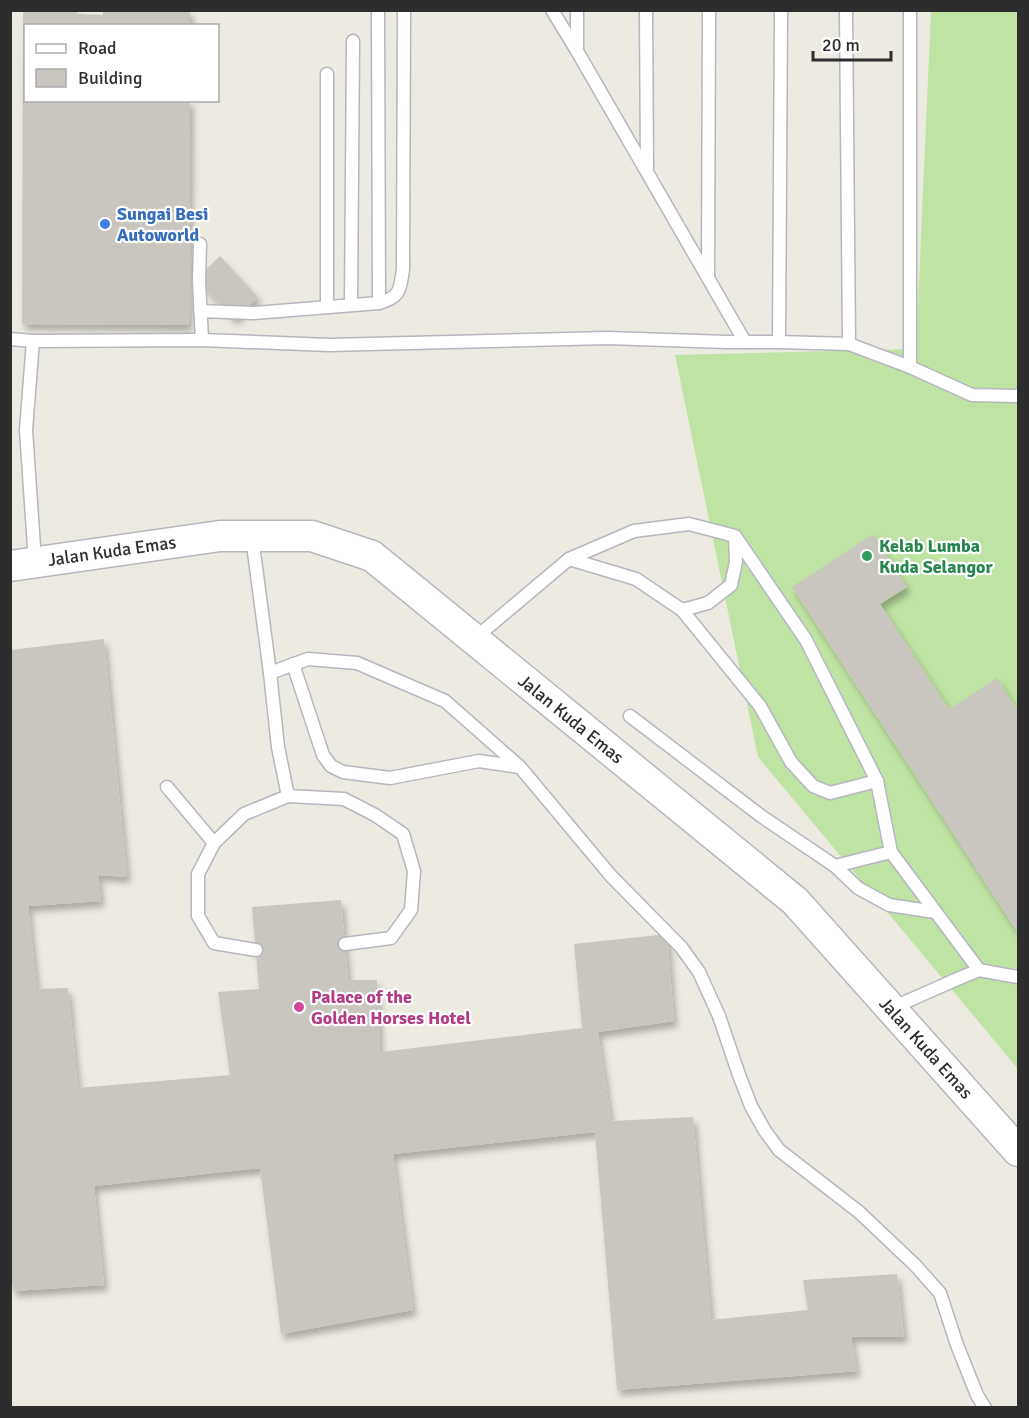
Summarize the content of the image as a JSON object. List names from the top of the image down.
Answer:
{
  "streets": {
    "street": ["Jalan Kuda Emas"]
  },
  "places": ["Sungai Besi Autoworld", "Kelab Lumba Kuda Selangor", "Palace of the Golden Horses Hotel"],
  "legend": ["Road", "Building"],
  "scale_bar": "20 m"
}
